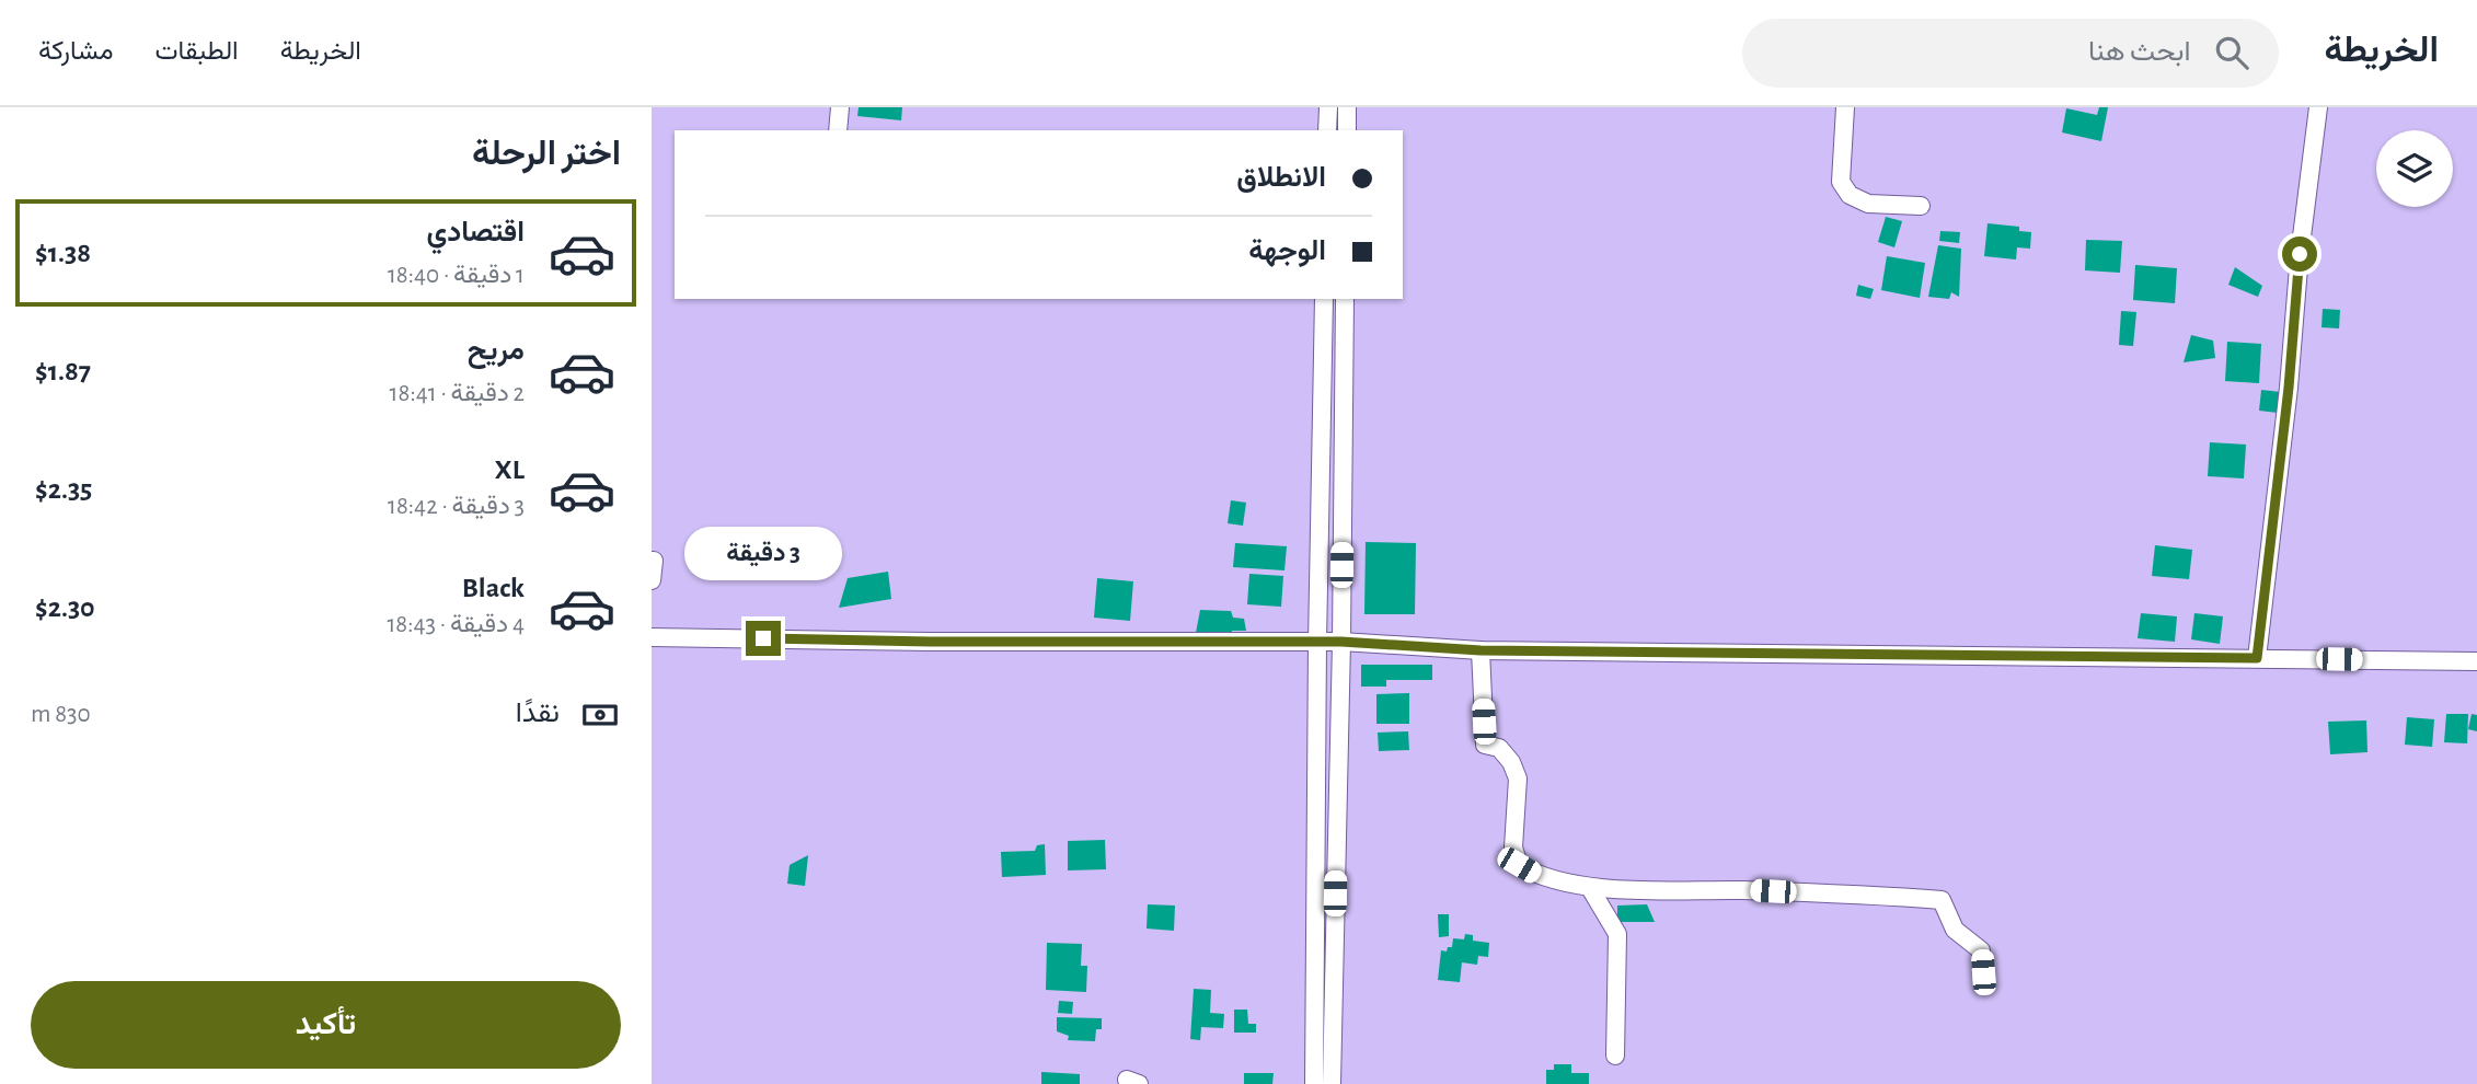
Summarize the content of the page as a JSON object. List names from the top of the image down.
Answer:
{
  "page": {
    "header": "الخريطة",
    "search": "ابحث هنا",
    "nav": ["الخريطة", "الطبقات", "مشاركة"],
    "heading": "اختر الرحلة",
    "banner": ["الانطلاق", "الوجهة"],
    "list": [
      {
        "name": "اقتصادي",
        "note": "1 دقيقة · 18:40",
        "value": "$1.38"
      },
      {
        "name": "مريح",
        "note": "2 دقيقة · 18:41",
        "value": "$1.87"
      },
      {
        "name": "XL",
        "note": "3 دقيقة · 18:42",
        "value": "$2.35"
      },
      {
        "name": "Black",
        "note": "4 دقيقة · 18:43",
        "value": "$2.30"
      }
    ],
    "bubble": "3 دقيقة",
    "pay": ["نقدًا", "830 m"],
    "buttons": "تأكيد"
  }
}
